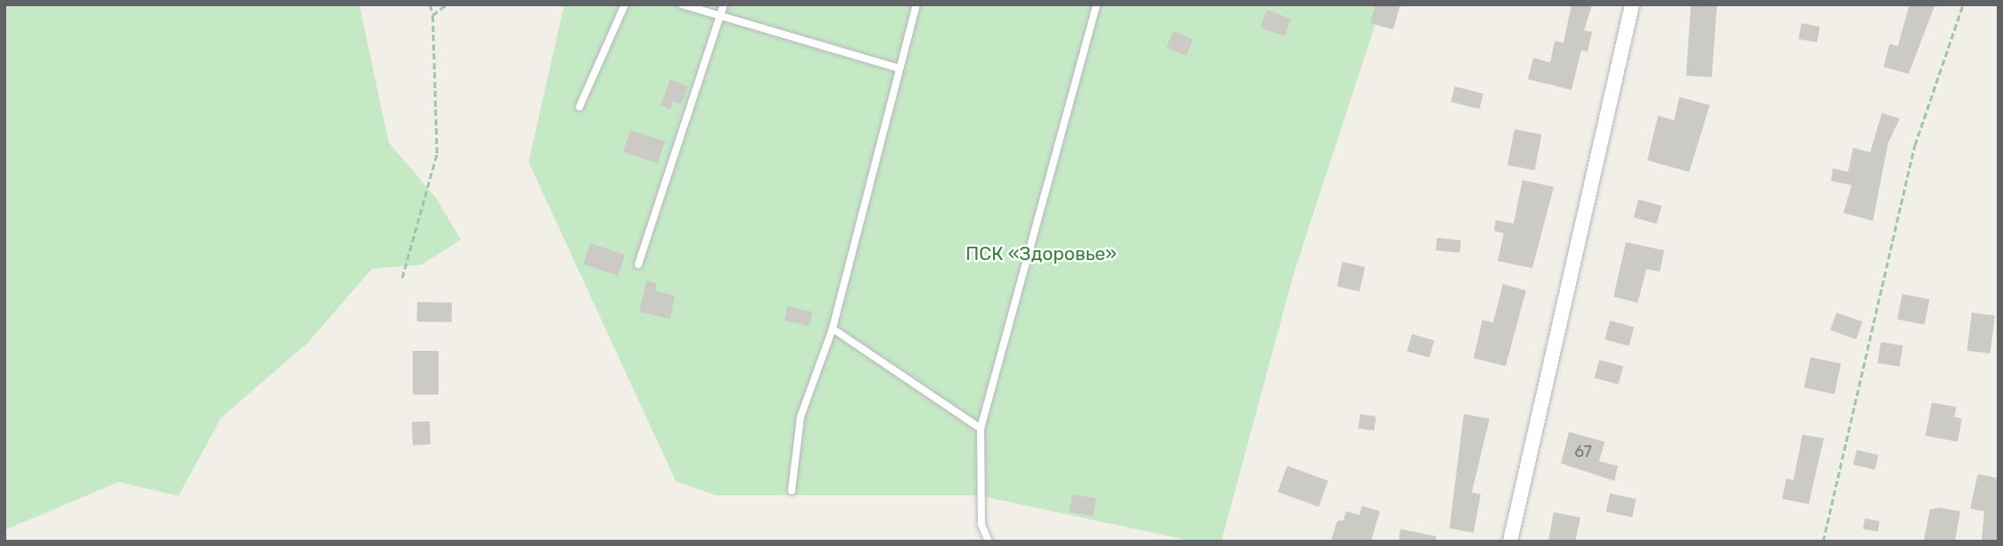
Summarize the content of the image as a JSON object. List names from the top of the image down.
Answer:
{
  "parks": ["ПСК «Здоровье»"],
  "house_numbers": ["67"]
}
